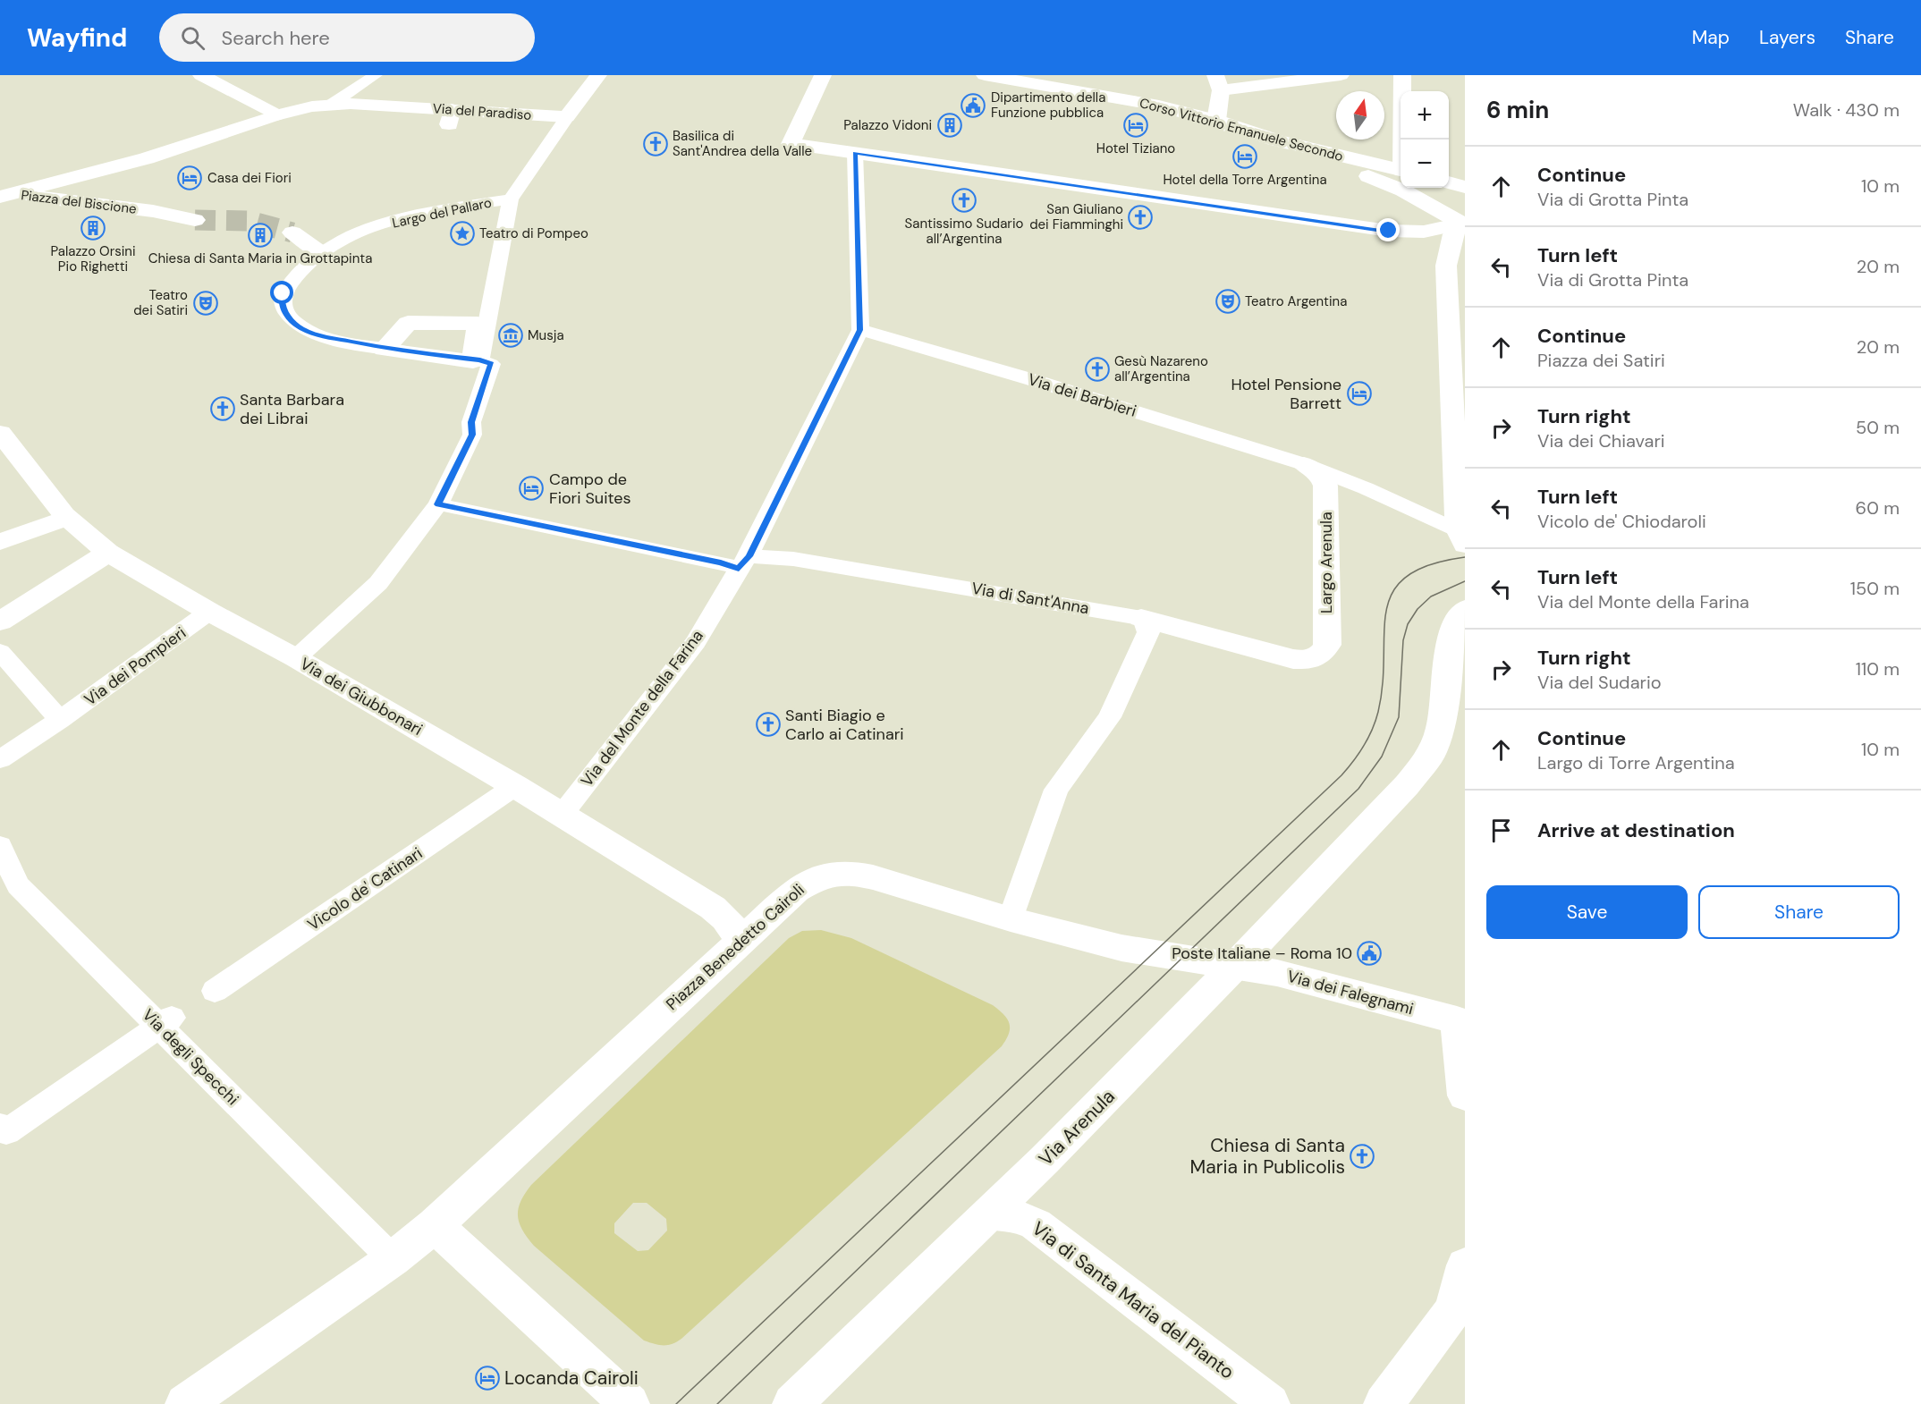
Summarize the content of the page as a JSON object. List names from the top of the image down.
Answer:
{
  "streets": {
    "street": [
      "Via del Paradiso",
      "Corso Vittorio Emanuele Secondo",
      "Piazza del Biscione",
      "Largo Arenula",
      "Via di Sant'Anna",
      "Via dei Giubbonari",
      "Piazza Benedetto Cairoli",
      "Via dei Falegnami",
      "Via Arenula",
      "Via di Santa Maria del Pianto"
    ],
    "lane": [
      "Largo del Pallaro",
      "Via dei Barbieri",
      "Via dei Pompieri",
      "Via del Monte della Farina",
      "Vicolo de' Catinari",
      "Via degli Specchi"
    ]
  },
  "crossings": [
    ["Via del Paradiso", "Piazza del Biscione"],
    ["Via dei Barbieri", "Largo Arenula"],
    ["Via dei Barbieri", "Via del Monte della Farina"],
    ["Largo Arenula", "Via di Sant'Anna"],
    ["Via di Sant'Anna", "Via del Monte della Farina"],
    ["Via dei Pompieri", "Via dei Giubbonari"],
    ["Via dei Giubbonari", "Via del Monte della Farina"],
    ["Via dei Giubbonari", "Vicolo de' Catinari"],
    ["Via dei Giubbonari", "Piazza Benedetto Cairoli"],
    ["Piazza Benedetto Cairoli", "Via dei Falegnami"],
    ["Piazza Benedetto Cairoli", "Via degli Specchi"],
    ["Piazza Benedetto Cairoli", "Via Arenula"],
    ["Via dei Falegnami", "Via Arenula"],
    ["Via Arenula", "Via di Santa Maria del Pianto"]
  ],
  "places": {
    "public building": ["Dipartimento della Funzione pubblica", "Poste Italiane – Roma 10"],
    "building": ["Palazzo Vidoni", "Palazzo Orsini Pio Righetti", "Chiesa di Santa Maria in Grottapinta"],
    "hotel": [
      "Hotel Tiziano",
      "Hotel della Torre Argentina",
      "Casa dei Fiori",
      "Hotel Pensione Barrett",
      "Campo de Fiori Suites",
      "Locanda Cairoli"
    ],
    "church": [
      "Basilica di Sant'Andrea della Valle",
      "Santissimo Sudario all’Argentina",
      "San Giuliano dei Fiamminghi",
      "Gesù Nazareno all’Argentina",
      "Santa Barbara dei Librai",
      "Santi Biagio e Carlo ai Catinari",
      "Chiesa di Santa Maria in Publicolis"
    ],
    "place": ["Teatro di Pompeo"],
    "theatre": ["Teatro Argentina", "Teatro dei Satiri"],
    "museum": ["Musja"]
  },
  "north": "top",
  "page": {
    "header": "Wayfind",
    "search": "Search here",
    "nav": ["Map", "Layers", "Share"],
    "heading": ["6 min", "Walk · 430 m"],
    "map_buttons": ["+", "−"],
    "list": [
      ["Continue", "Via di Grotta Pinta", "10 m"],
      ["Turn left", "Via di Grotta Pinta", "20 m"],
      ["Continue", "Piazza dei Satiri", "20 m"],
      ["Turn right", "Via dei Chiavari", "50 m"],
      ["Turn left", "Vicolo de' Chiodaroli", "60 m"],
      ["Turn left", "Via del Monte della Farina", "150 m"],
      ["Turn right", "Via del Sudario", "110 m"],
      ["Continue", "Largo di Torre Argentina", "10 m"],
      "Arrive at destination"
    ],
    "buttons": ["Save", "Share"]
  }
}
